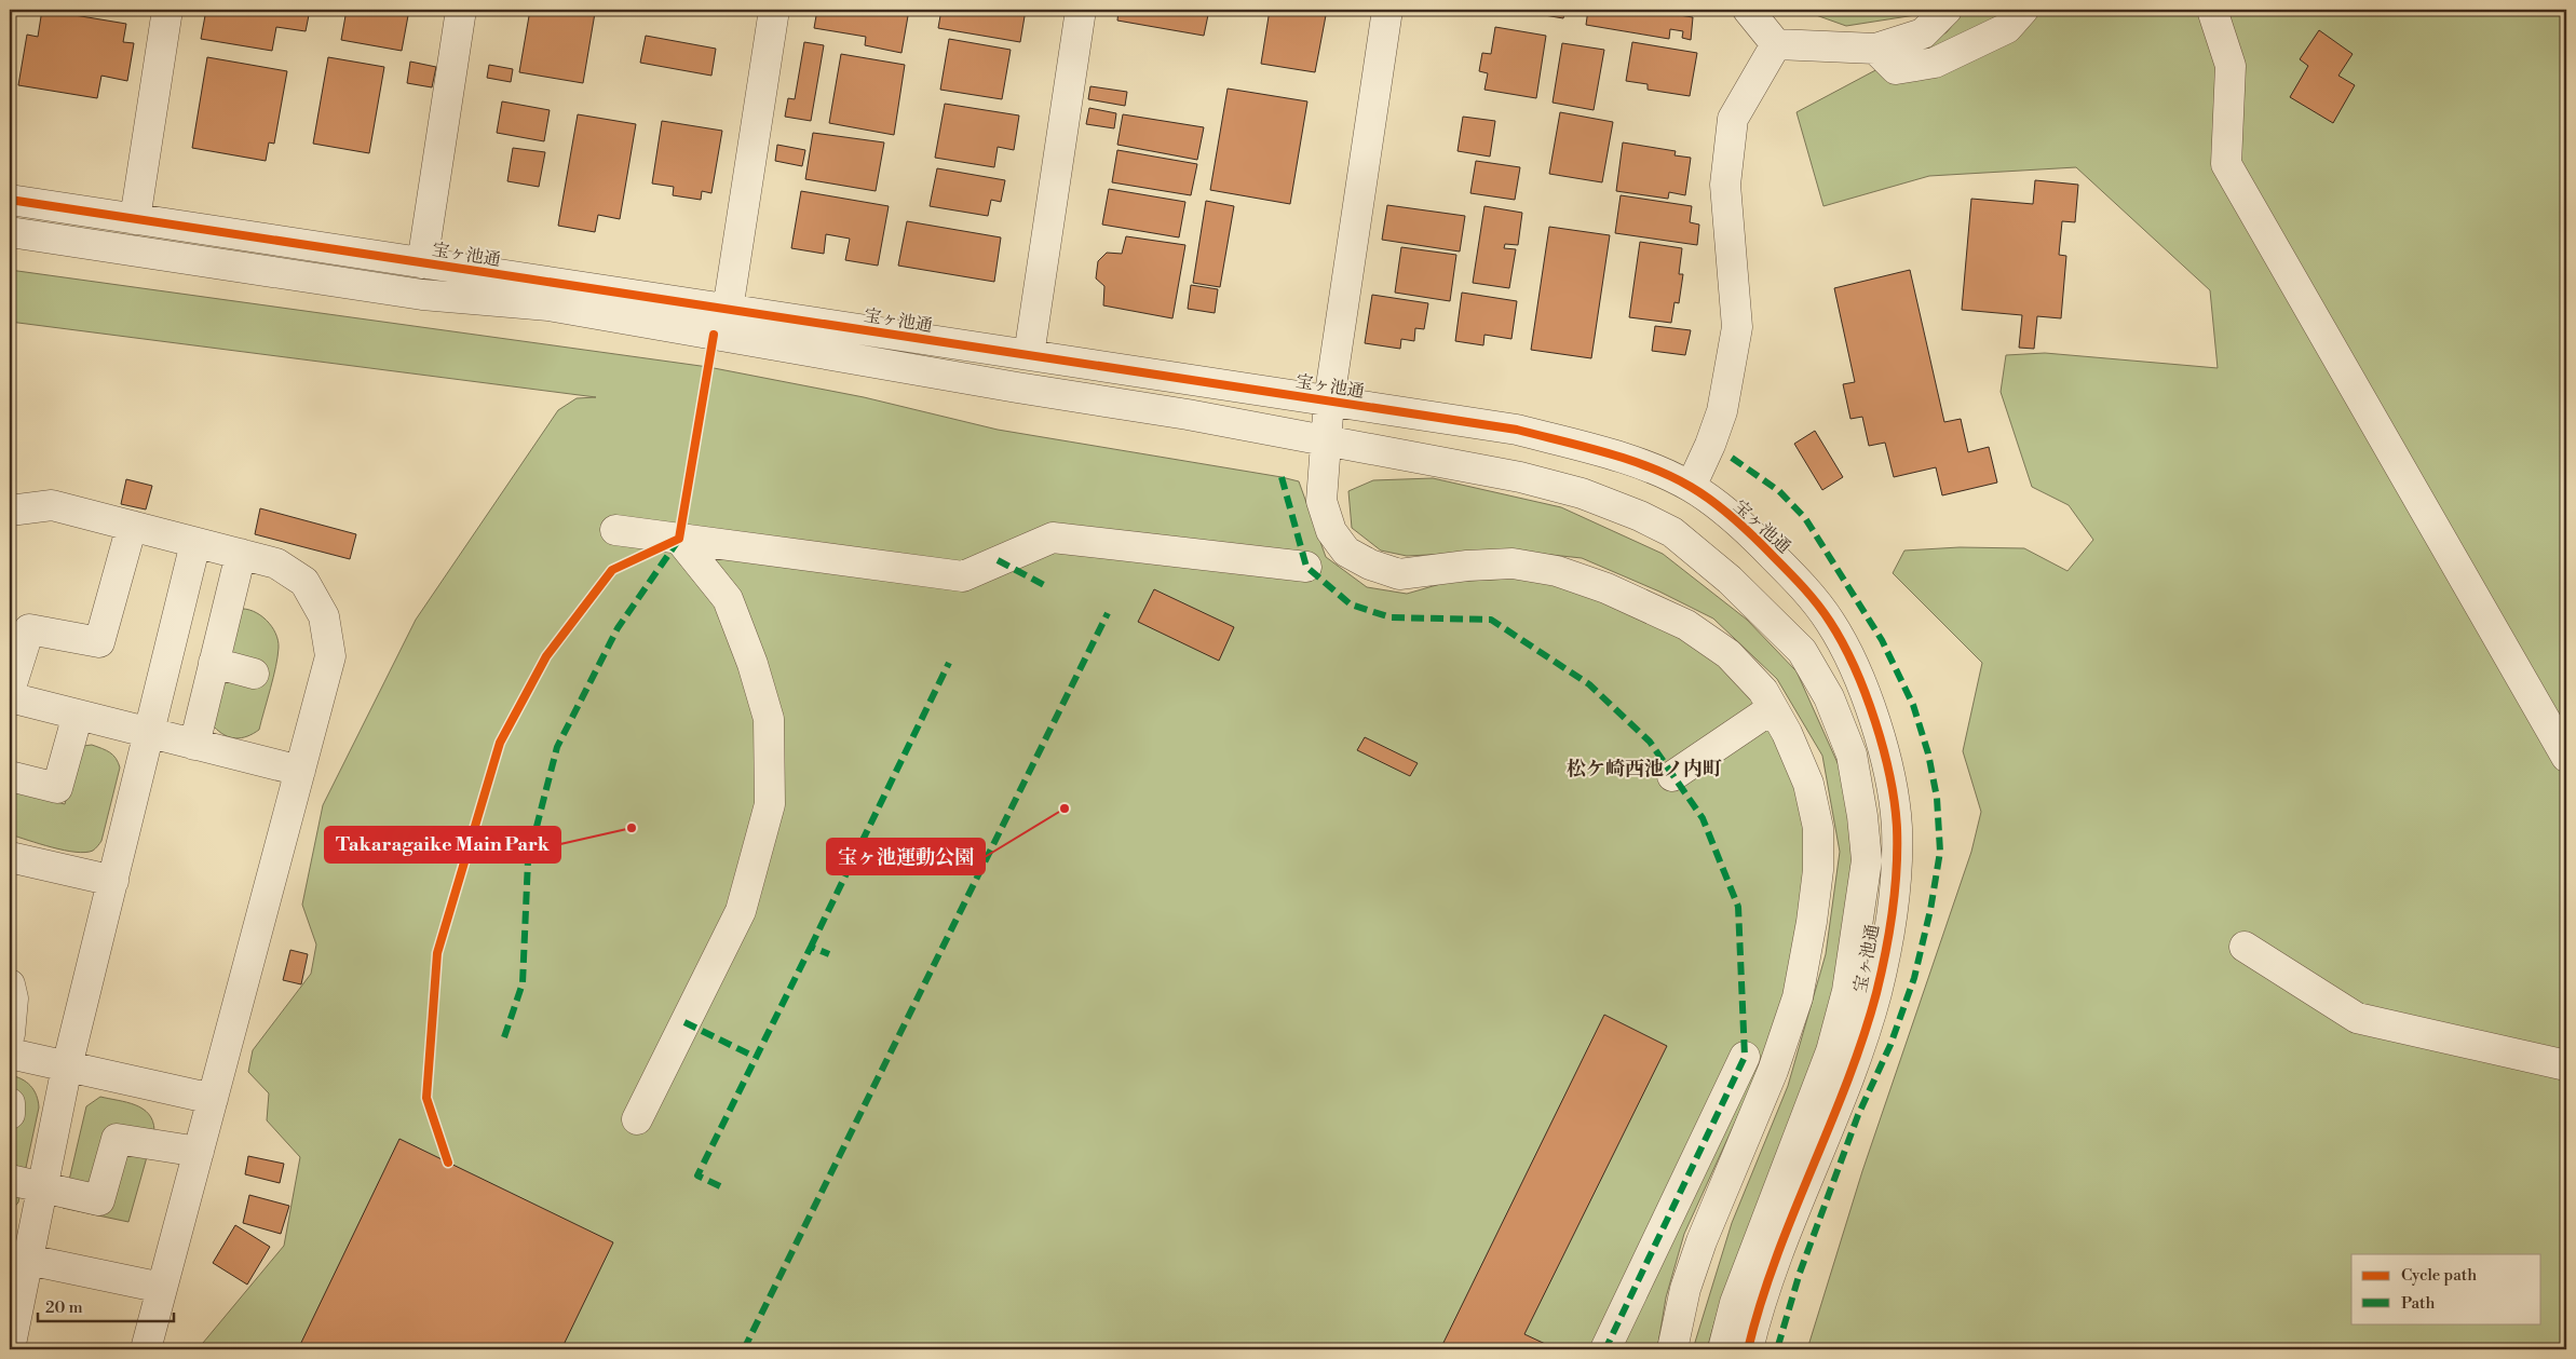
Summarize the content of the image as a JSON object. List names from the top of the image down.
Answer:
{
  "streets": {
    "street": ["宝ヶ池通"]
  },
  "districts": ["松ケ崎西池ノ内町"],
  "places": ["宝ヶ池運動公園", "Takaragaike Main Park"],
  "legend": ["Cycle path", "Path"],
  "scale_bar": "20 m"
}
